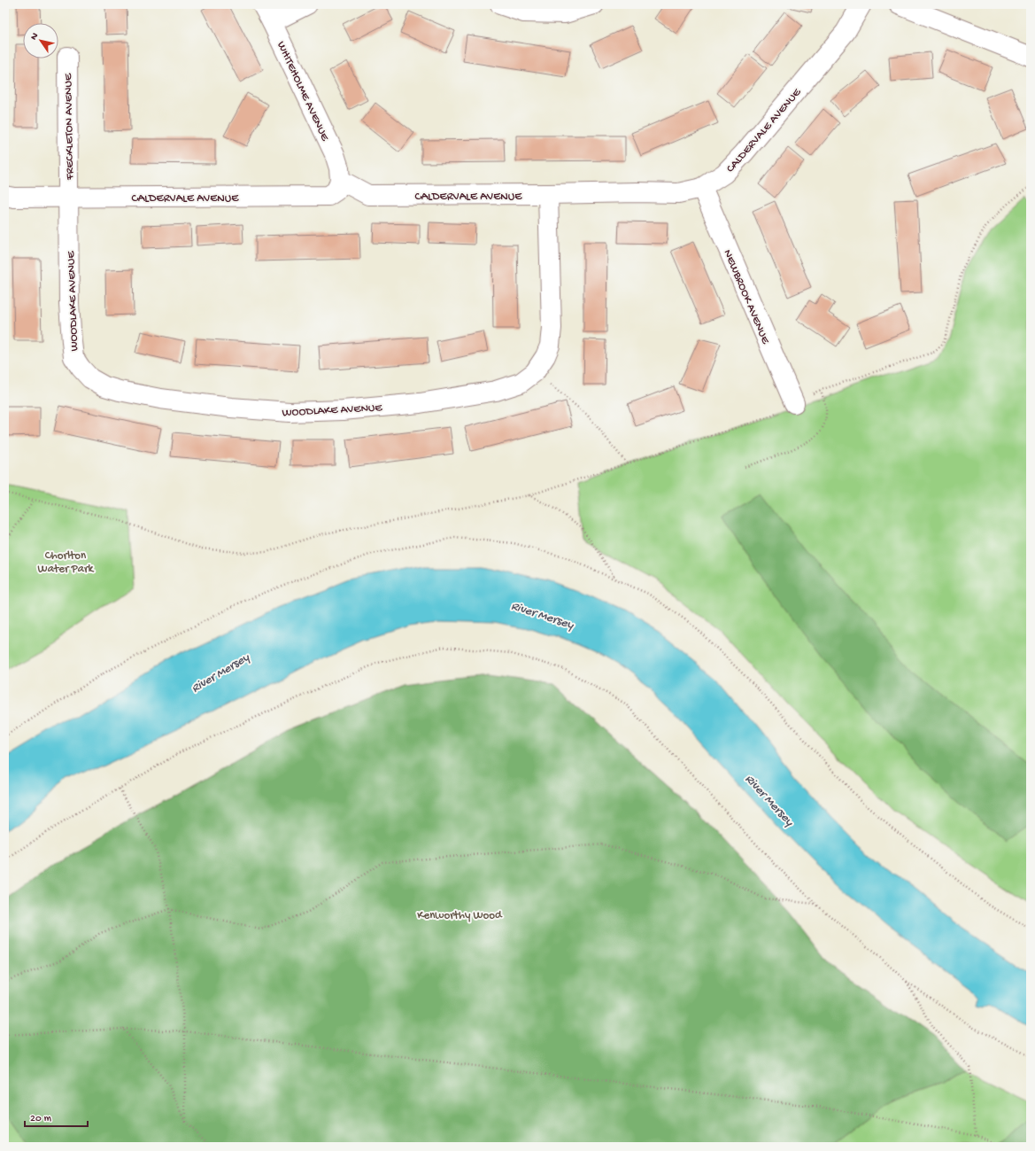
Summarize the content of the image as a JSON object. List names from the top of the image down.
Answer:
{
  "streets": {
    "street": [
      "WHITEHOLME AVENUE",
      "FRECKLETON AVENUE",
      "CALDERVALE AVENUE",
      "NEWBROOK AVENUE",
      "WOODLAKE AVENUE"
    ]
  },
  "crossings": [
    ["WHITEHOLME AVENUE", "CALDERVALE AVENUE"],
    ["FRECKLETON AVENUE", "CALDERVALE AVENUE"],
    ["FRECKLETON AVENUE", "WOODLAKE AVENUE"],
    ["CALDERVALE AVENUE", "NEWBROOK AVENUE"],
    ["CALDERVALE AVENUE", "WOODLAKE AVENUE"]
  ],
  "water": ["River Mersey"],
  "parks": ["Chorlton Water Park", "Kenworthy Wood"],
  "scale_bar": "20 m",
  "north": "top left"
}
